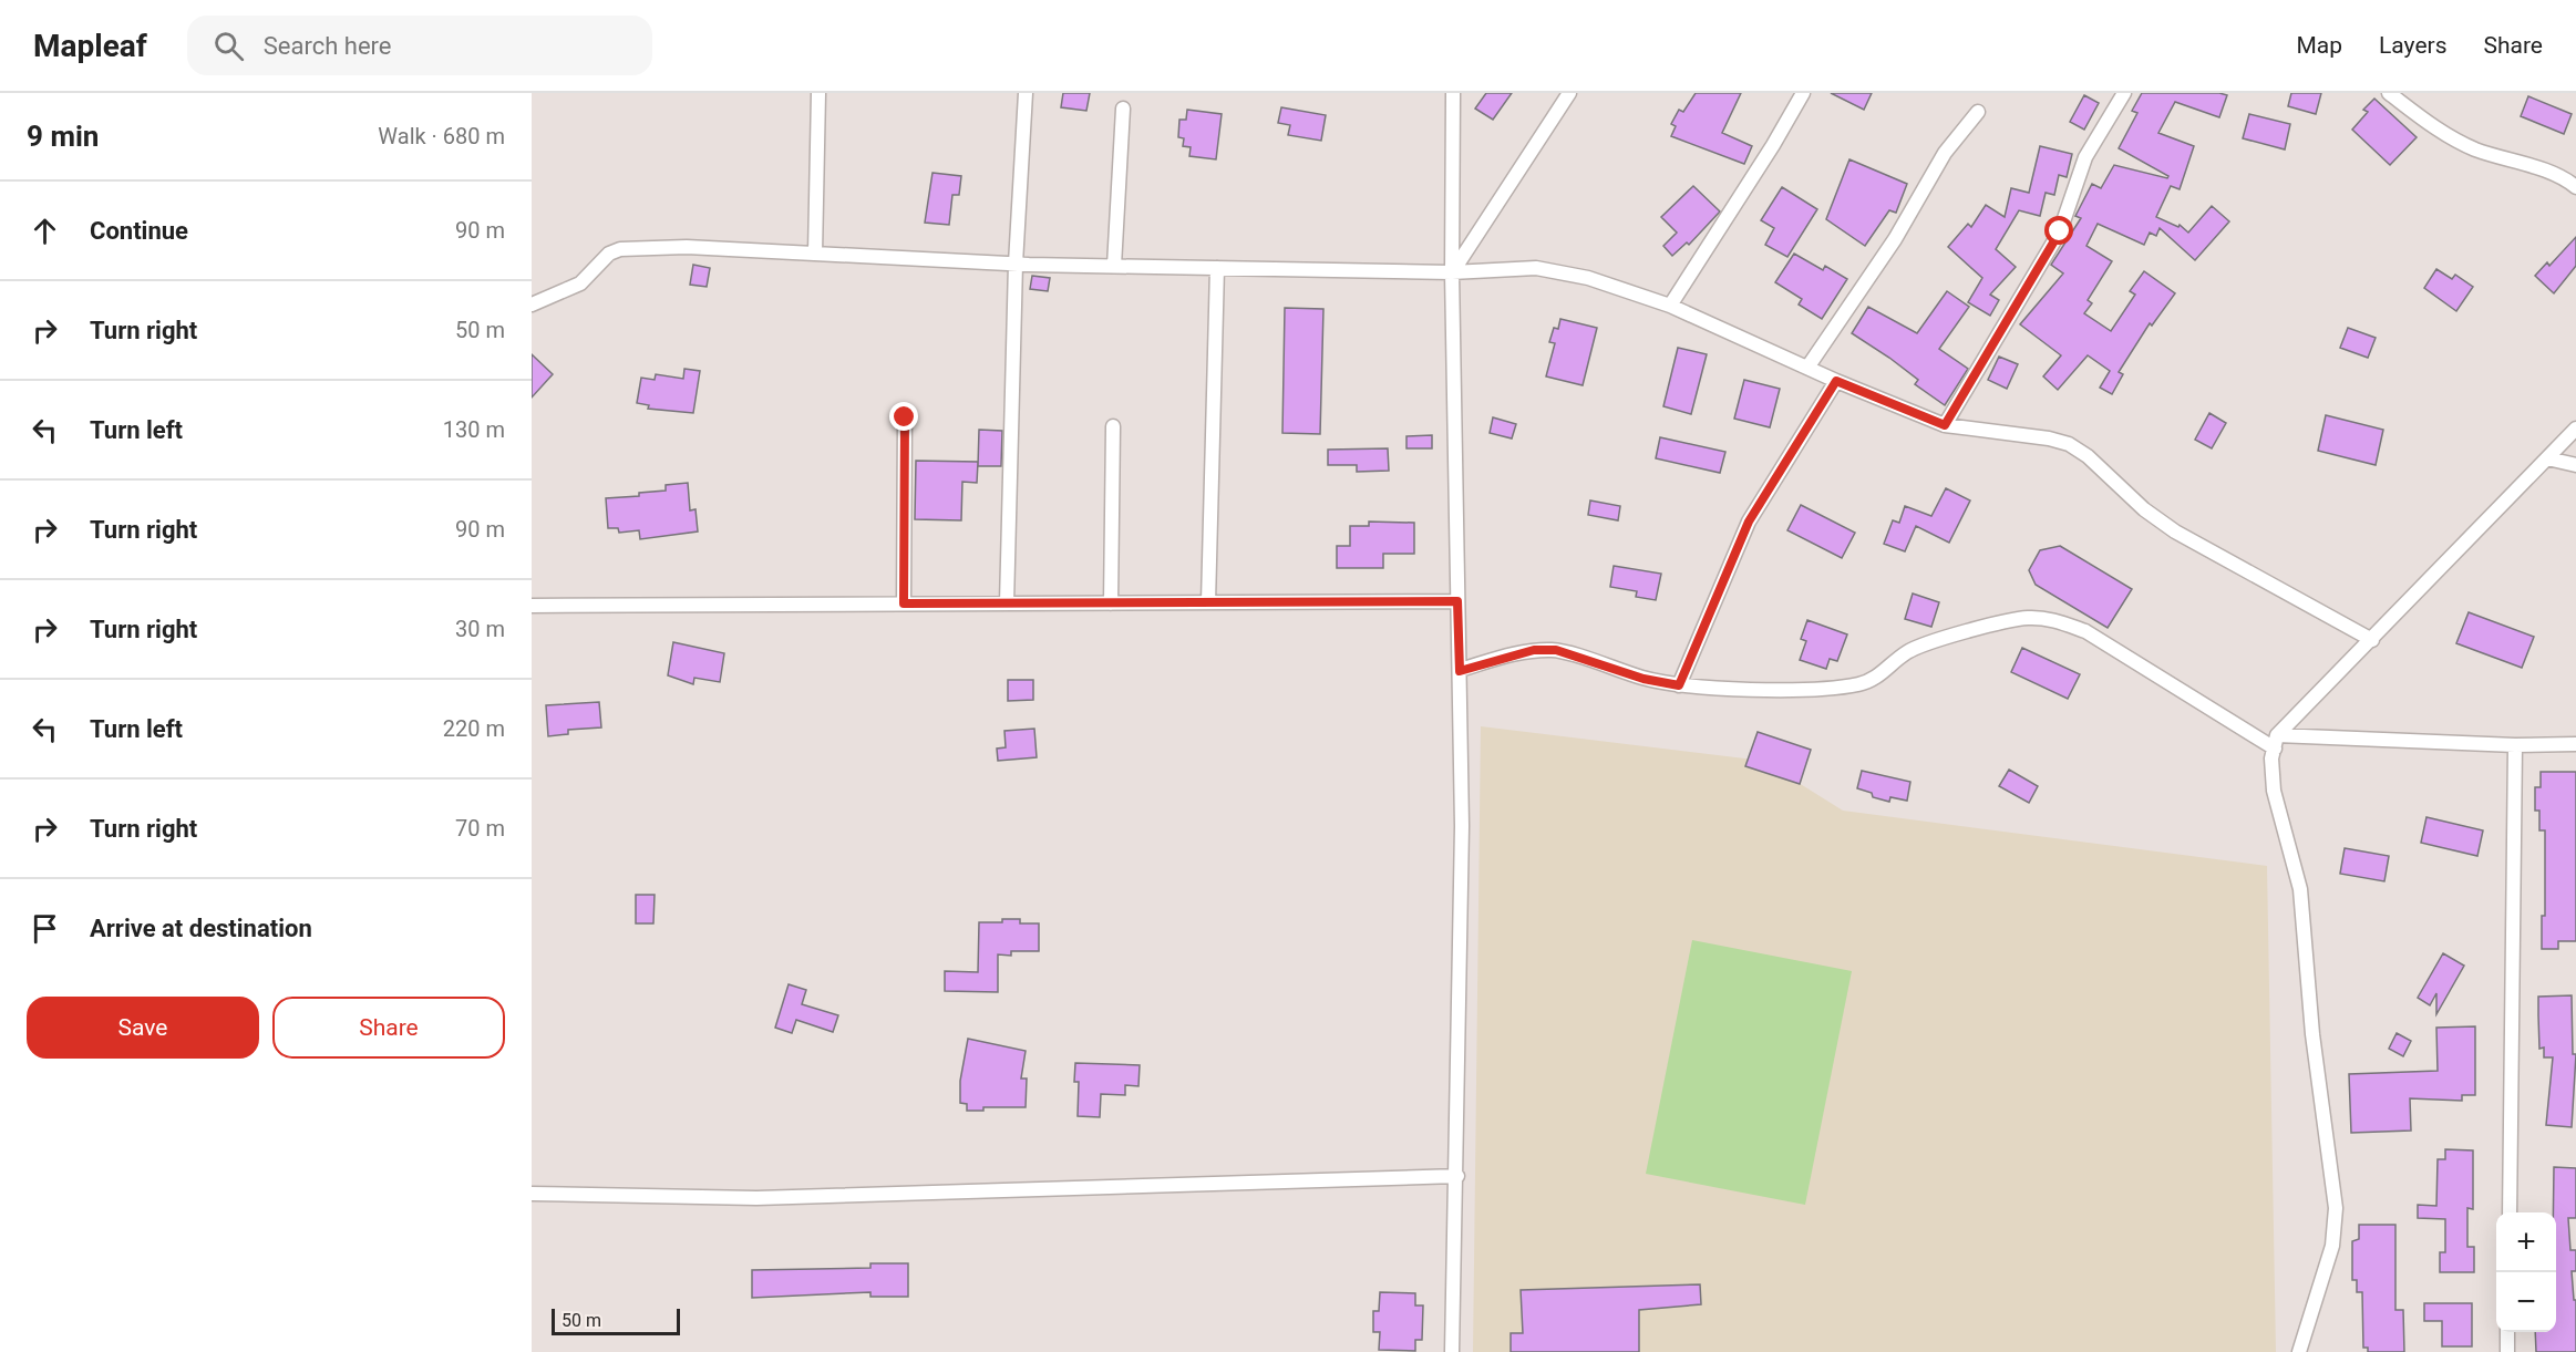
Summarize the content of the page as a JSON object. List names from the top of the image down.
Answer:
{
  "scale_bar": "50 m",
  "page": {
    "header": "Mapleaf",
    "search": "Search here",
    "nav": ["Map", "Layers", "Share"],
    "heading": ["9 min", "Walk · 680 m"],
    "list": [
      ["Continue", "90 m"],
      ["Turn right", "50 m"],
      ["Turn left", "130 m"],
      ["Turn right", "90 m"],
      ["Turn right", "30 m"],
      ["Turn left", "220 m"],
      ["Turn right", "70 m"],
      "Arrive at destination"
    ],
    "buttons": ["Save", "Share"],
    "map_buttons": ["+", "−"],
    "scale": "50 m"
  }
}
